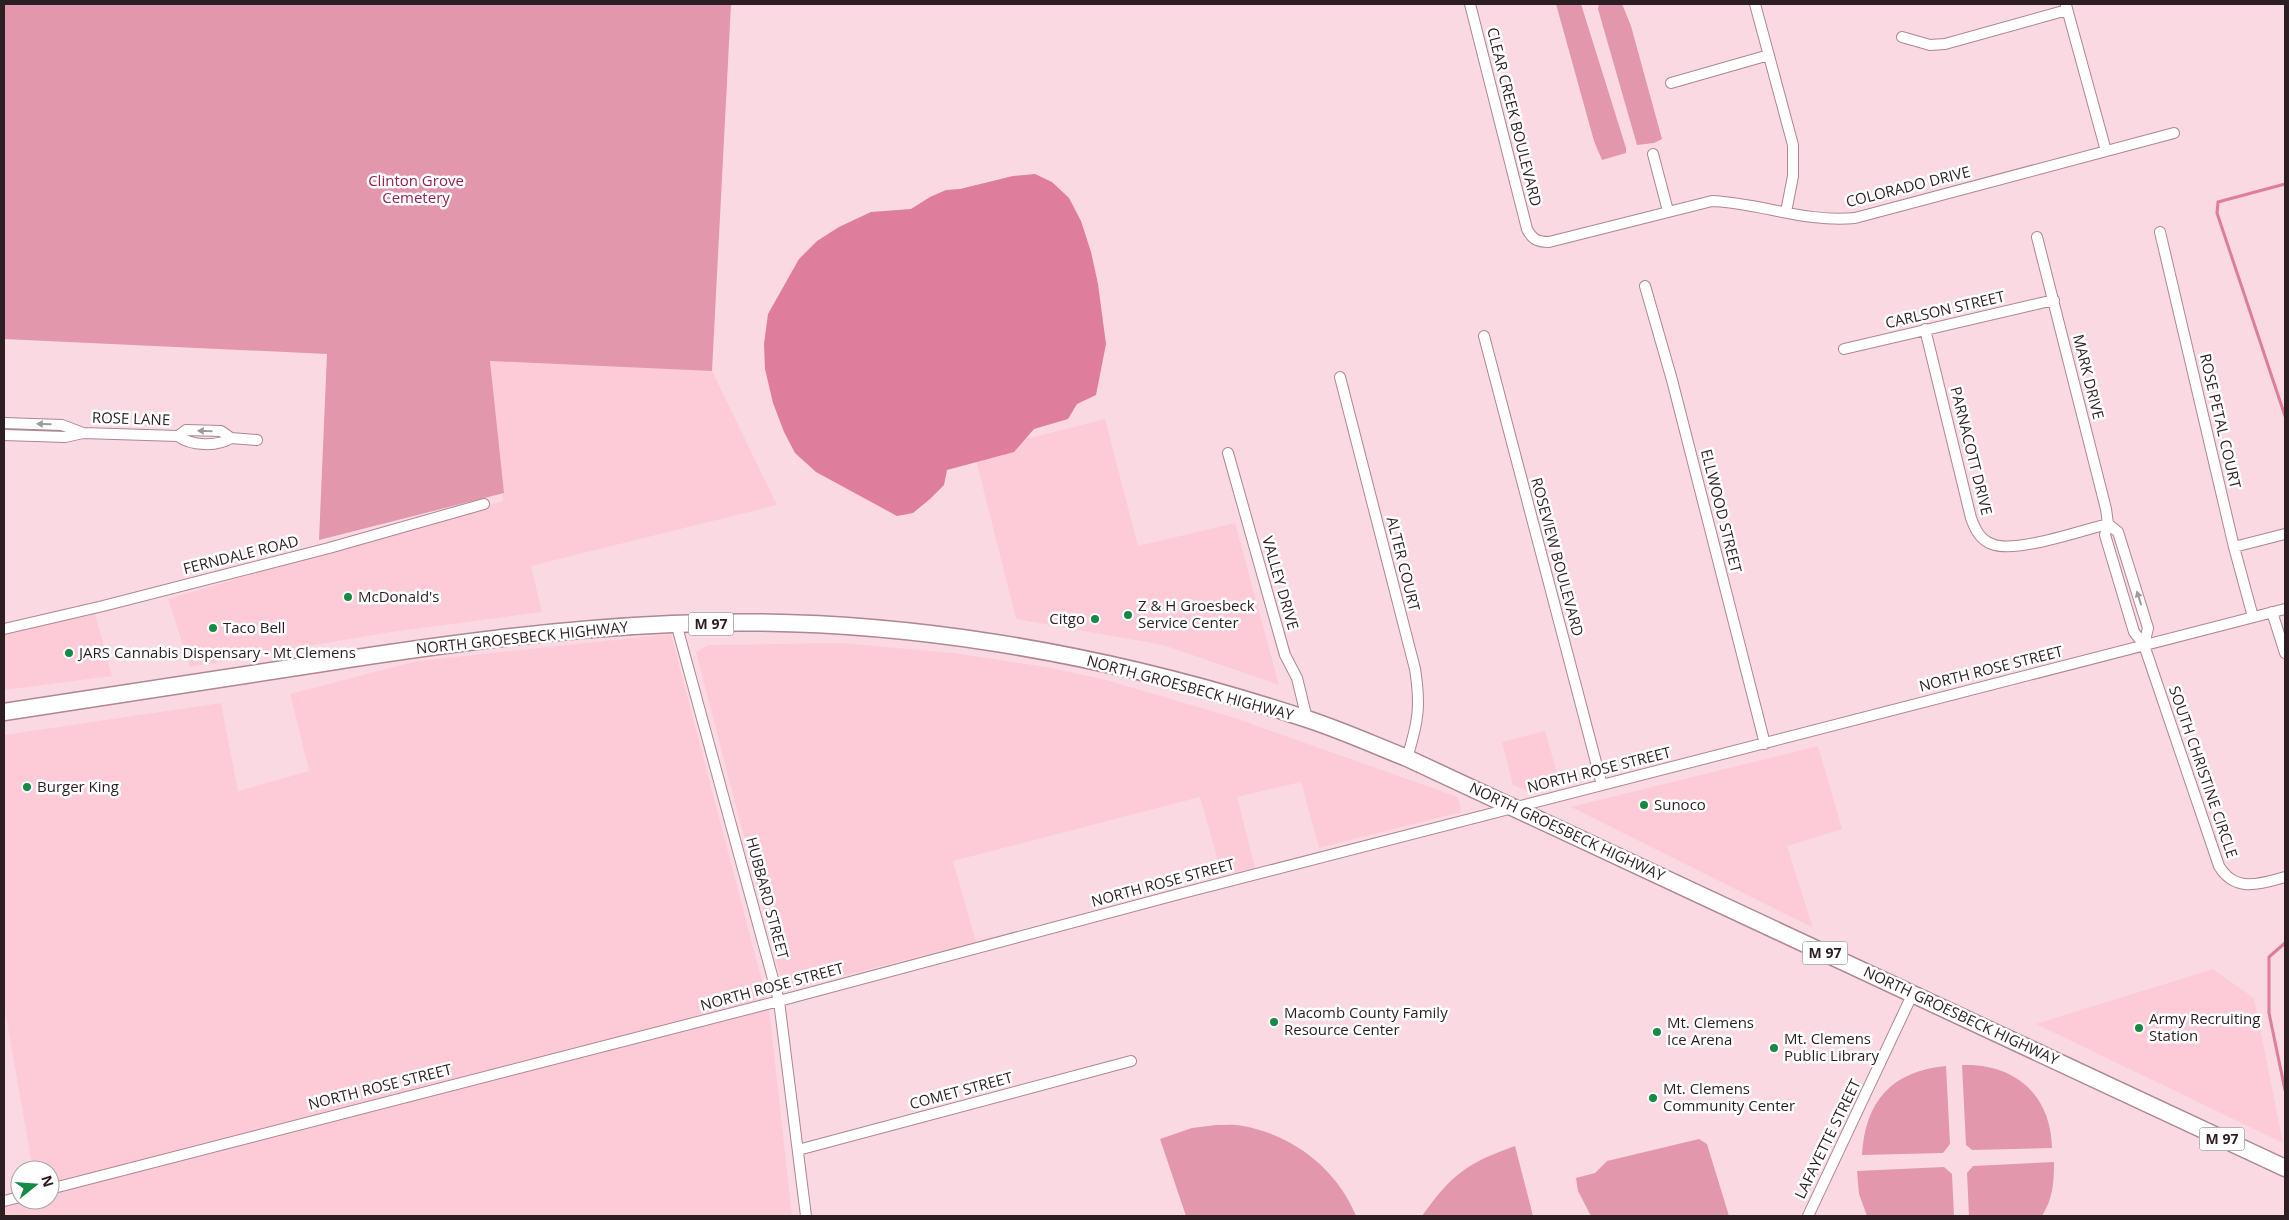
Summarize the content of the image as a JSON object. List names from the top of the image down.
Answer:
{
  "streets": {
    "main road": ["M 97", "NORTH GROESBECK HIGHWAY"],
    "street": [
      "CLEAR CREEK BOULEVARD",
      "COLORADO DRIVE",
      "CARLSON STREET",
      "MARK DRIVE",
      "ROSE LANE",
      "ROSE PETAL COURT",
      "PARNACOTT DRIVE",
      "ELLWOOD STREET",
      "FERNDALE ROAD",
      "ROSEVIEW BOULEVARD",
      "ALTER COURT",
      "VALLEY DRIVE",
      "NORTH ROSE STREET",
      "SOUTH CHRISTINE CIRCLE",
      "HUBBARD STREET",
      "COMET STREET",
      "LAFAYETTE STREET"
    ]
  },
  "crossings": [
    ["CLEAR CREEK BOULEVARD", "COLORADO DRIVE"],
    ["CARLSON STREET", "MARK DRIVE"],
    ["CARLSON STREET", "PARNACOTT DRIVE"],
    ["MARK DRIVE", "PARNACOTT DRIVE"],
    ["MARK DRIVE", "NORTH ROSE STREET"],
    ["MARK DRIVE", "SOUTH CHRISTINE CIRCLE"],
    ["ROSE PETAL COURT", "NORTH ROSE STREET"],
    ["ELLWOOD STREET", "NORTH ROSE STREET"],
    ["ROSEVIEW BOULEVARD", "NORTH ROSE STREET"],
    ["ALTER COURT", "NORTH GROESBECK HIGHWAY"],
    ["VALLEY DRIVE", "NORTH GROESBECK HIGHWAY"],
    ["NORTH GROESBECK HIGHWAY", "NORTH ROSE STREET"],
    ["NORTH GROESBECK HIGHWAY", "HUBBARD STREET"],
    ["NORTH GROESBECK HIGHWAY", "LAFAYETTE STREET"],
    ["NORTH ROSE STREET", "SOUTH CHRISTINE CIRCLE"],
    ["NORTH ROSE STREET", "HUBBARD STREET"],
    ["HUBBARD STREET", "COMET STREET"]
  ],
  "parks": ["Clinton Grove Cemetery"],
  "places": [
    "McDonald's",
    "Z & H Groesbeck Service Center",
    "Citgo",
    "Taco Bell",
    "JARS Cannabis Dispensary - Mt Clemens",
    "Burger King",
    "Sunoco",
    "Macomb County Family Resource Center",
    "Army Recruiting Station",
    "Mt. Clemens Ice Arena",
    "Mt. Clemens Public Library",
    "Mt. Clemens Community Center"
  ],
  "north": "right"
}
